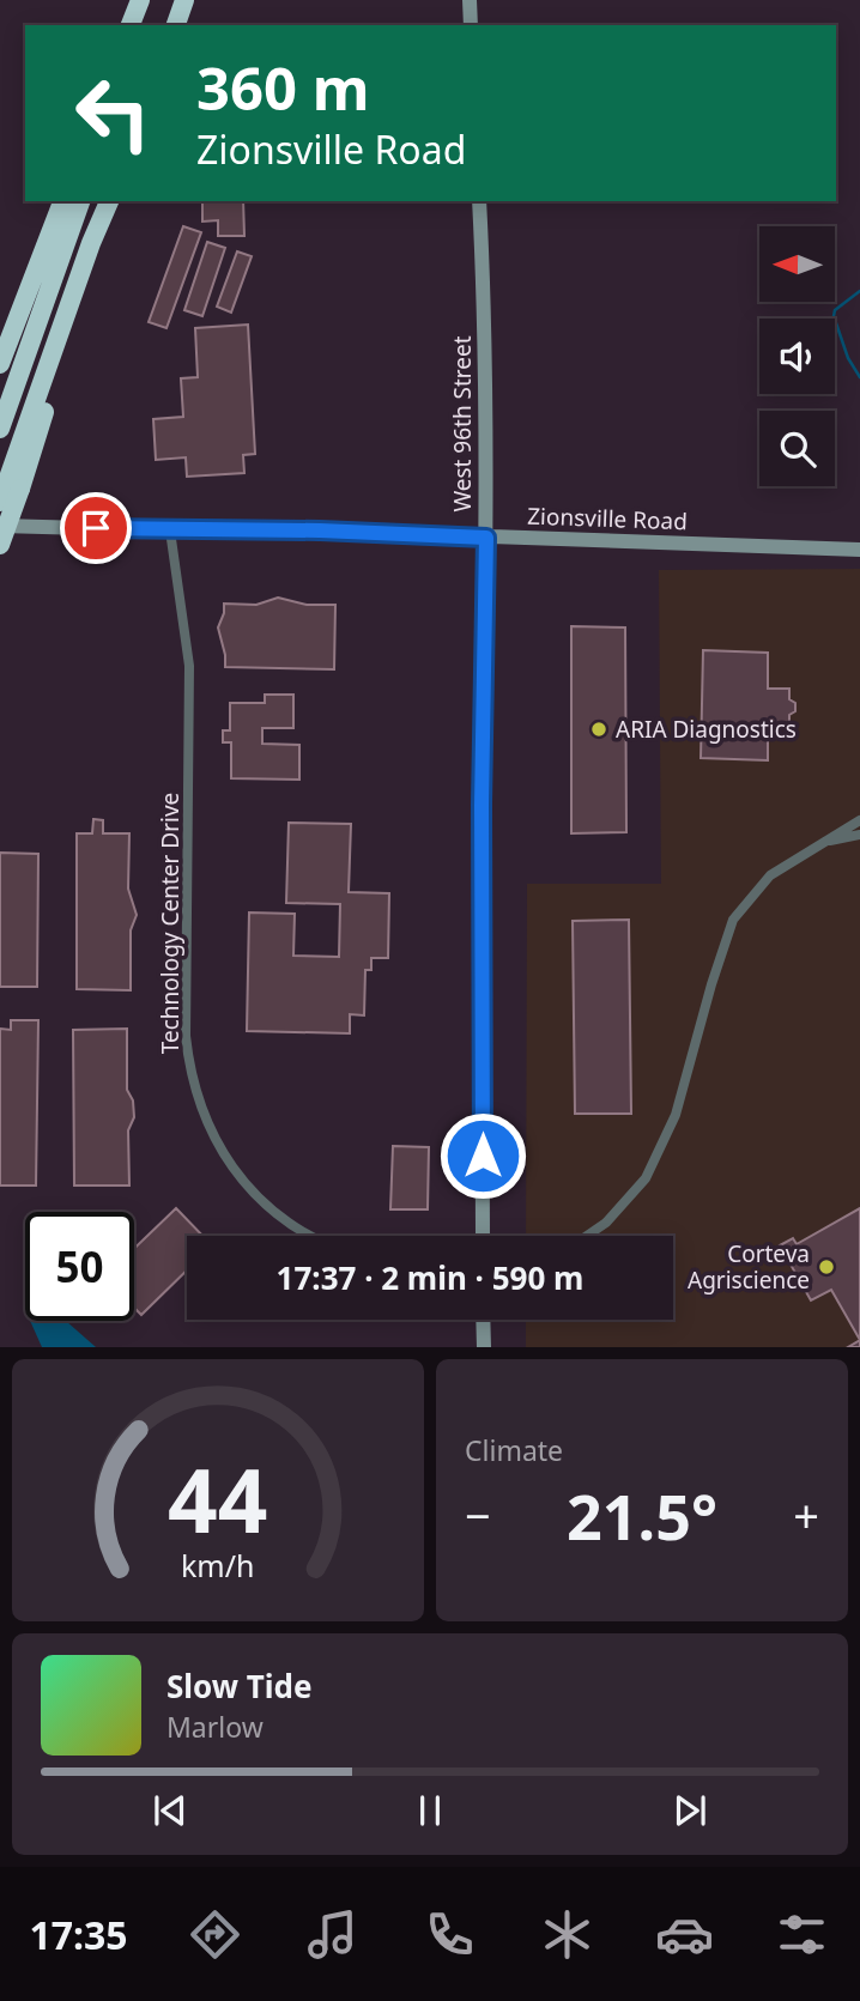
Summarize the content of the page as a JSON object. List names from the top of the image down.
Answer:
{
  "streets": {
    "main road": ["West 96th Street", "Zionsville Road"],
    "street": ["Technology Center Drive"]
  },
  "crossings": [
    ["West 96th Street", "Zionsville Road"],
    ["Zionsville Road", "Technology Center Drive"]
  ],
  "places": ["ARIA Diagnostics", "Corteva Agriscience"],
  "north": "left",
  "page": {
    "turn": ["360 m", "Zionsville Road"],
    "limit": "50",
    "trip": "17:37 · 2 min · 590 m",
    "tile": "Climate",
    "heat": ["−", "21.5°", "+"],
    "song": ["Slow Tide", "Marlow"],
    "tabs": "17:35",
    "gauge": ["44", "km/h"]
  }
}
